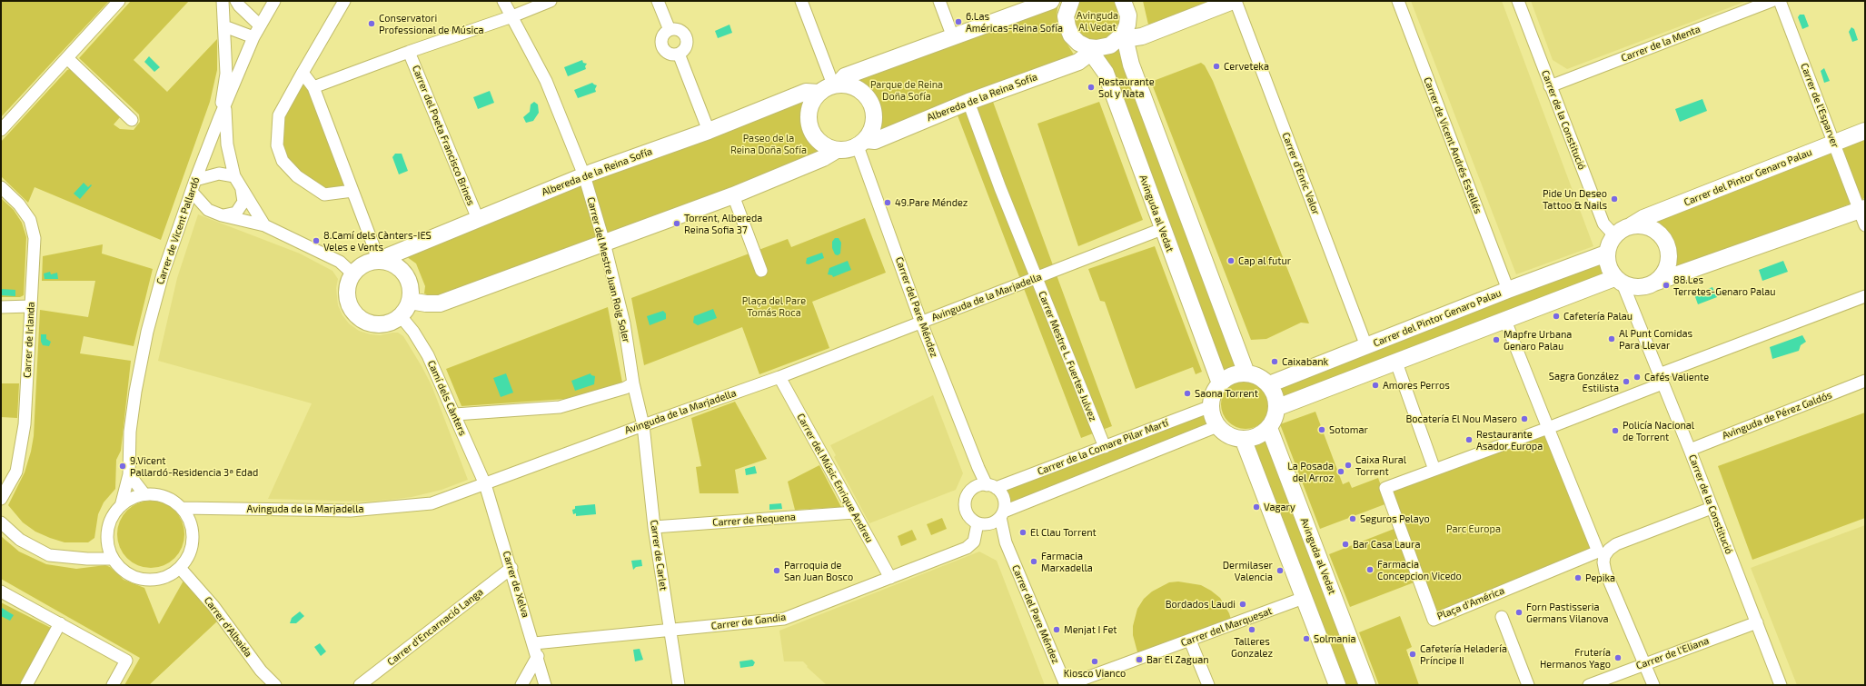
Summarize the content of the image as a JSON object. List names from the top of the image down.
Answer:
{
  "streets": {
    "street": [
      "Carrer de la Menta",
      "Albereda de la Reina Sofía",
      "Carrer de l'Esparver",
      "Carrer de la Constitució",
      "Carrer del Poeta Francisco Brines",
      "Carrer de Vicent Andrés Estellés",
      "Carrer d'Enric Valor",
      "Carrer del Pintor Genaro Palau",
      "Avinguda al Vedat",
      "Carrer de Vicent Pallardó",
      "Carrer del Mestre Juan Roig Soler",
      "Avinguda de la Marjadella",
      "Carrer del Pare Méndez",
      "Carrer de Irlanda",
      "Carrer Mestre L. Fuertes Julvez",
      "Camí dels Cànters",
      "Avinguda de Pérez Galdós",
      "Carrer de la Comare Pilar Martí",
      "Carrer del Músic Enrique Andreu",
      "Carrer de Requena",
      "Carrer de Carlet",
      "Carrer de Xelva",
      "Plaça d'América",
      "Carrer de Gandia",
      "Carrer d'Albaida",
      "Carrer d'Encarnació Langa",
      "Carrer del Marquesat",
      "Carrer de l'Eliana"
    ]
  },
  "crossings": [
    ["Carrer de la Menta", "Carrer de la Constitució"],
    ["Albereda de la Reina Sofía", "Carrer del Poeta Francisco Brines"],
    ["Albereda de la Reina Sofía", "Avinguda al Vedat"],
    ["Albereda de la Reina Sofía", "Carrer del Mestre Juan Roig Soler"],
    ["Albereda de la Reina Sofía", "Carrer del Pare Méndez"],
    ["Albereda de la Reina Sofía", "Carrer Mestre L. Fuertes Julvez"],
    ["Albereda de la Reina Sofía", "Camí dels Cànters"],
    ["Carrer de l'Esparver", "Carrer del Pintor Genaro Palau"],
    ["Carrer de la Constitució", "Carrer del Pintor Genaro Palau"],
    ["Carrer de la Constitució", "Avinguda de Pérez Galdós"],
    ["Carrer de la Constitució", "Carrer de l'Eliana"],
    ["Carrer de Vicent Andrés Estellés", "Carrer del Pintor Genaro Palau"],
    ["Carrer d'Enric Valor", "Carrer del Pintor Genaro Palau"],
    ["Carrer del Pintor Genaro Palau", "Avinguda al Vedat"],
    ["Carrer del Pintor Genaro Palau", "Carrer de la Comare Pilar Martí"],
    ["Avinguda al Vedat", "Avinguda de la Marjadella"],
    ["Avinguda al Vedat", "Carrer de la Comare Pilar Martí"],
    ["Carrer de Vicent Pallardó", "Avinguda de la Marjadella"],
    ["Carrer de Vicent Pallardó", "Carrer d'Albaida"],
    ["Carrer del Mestre Juan Roig Soler", "Avinguda de la Marjadella"],
    ["Carrer del Mestre Juan Roig Soler", "Carrer de Carlet"],
    ["Avinguda de la Marjadella", "Carrer del Pare Méndez"],
    ["Avinguda de la Marjadella", "Carrer Mestre L. Fuertes Julvez"],
    ["Avinguda de la Marjadella", "Camí dels Cànters"],
    ["Avinguda de la Marjadella", "Carrer del Músic Enrique Andreu"],
    ["Avinguda de la Marjadella", "Carrer de Carlet"],
    ["Avinguda de la Marjadella", "Carrer de Xelva"],
    ["Avinguda de la Marjadella", "Carrer d'Albaida"],
    ["Carrer del Pare Méndez", "Carrer de la Comare Pilar Martí"],
    ["Carrer del Pare Méndez", "Carrer de Gandia"],
    ["Carrer del Pare Méndez", "Carrer del Marquesat"],
    ["Carrer Mestre L. Fuertes Julvez", "Carrer de la Comare Pilar Martí"],
    ["Camí dels Cànters", "Carrer de Xelva"],
    ["Carrer de la Comare Pilar Martí", "Carrer de Gandia"],
    ["Carrer del Músic Enrique Andreu", "Carrer de Requena"],
    ["Carrer del Músic Enrique Andreu", "Carrer de Gandia"],
    ["Carrer de Requena", "Carrer de Carlet"],
    ["Carrer de Carlet", "Carrer de Gandia"],
    ["Carrer de Xelva", "Carrer de Gandia"],
    ["Carrer de Xelva", "Carrer d'Encarnació Langa"]
  ],
  "parks": [
    "Avinguda Al Vedat",
    "Parque de Reina Doña Sofía",
    "Paseo de la Reina Doña Sofía",
    "Plaça del Pare Tomás Roca",
    "Parc Europa"
  ],
  "places": [
    "6.Las Américas-Reina Sofía",
    "Conservatori Professional de Música",
    "Cerveteka",
    "Restaurante Sol y Nata",
    "Pide Un Deseo Tattoo & Nails",
    "49.Pare Méndez",
    "Torrent, Albereda Reina Sofia 37",
    "8.Camí dels Cànters-IES Veles e Vents",
    "Cap al futur",
    "88.Les Terretes-Genaro Palau",
    "Cafetería Palau",
    "Al Punt Comidas Para Llevar",
    "Mapfre Urbana Genaro Palau",
    "Caixabank",
    "Cafés Valiente",
    "Sagra González Estilista",
    "Amores Perros",
    "Saona Torrent",
    "Bocatería El Nou Masero",
    "Sotomar",
    "Policía Nacional de Torrent",
    "Restaurante Asador Europa",
    "Caixa Rural Torrent",
    "9.Vicent Pallardó-Residencia 3ª Edad",
    "La Posada del Arroz",
    "Vagary",
    "Seguros Pelayo",
    "El Clau Torrent",
    "Bar Casa Laura",
    "Farmacia Marxadella",
    "Farmacia Concepcion Vicedo",
    "Parroquia de San Juan Bosco",
    "Dermilaser Valencia",
    "Pepika",
    "Bordados Laudi",
    "Forn Pastisseria Germans Vilanova",
    "Menjat I Fet",
    "Talleres Gonzalez",
    "Solmania",
    "Cafetería Heladería Príncipe II",
    "Frutería Hermanos Yago",
    "Bar El Zaguan",
    "Kiosco Vianco"
  ]
}
